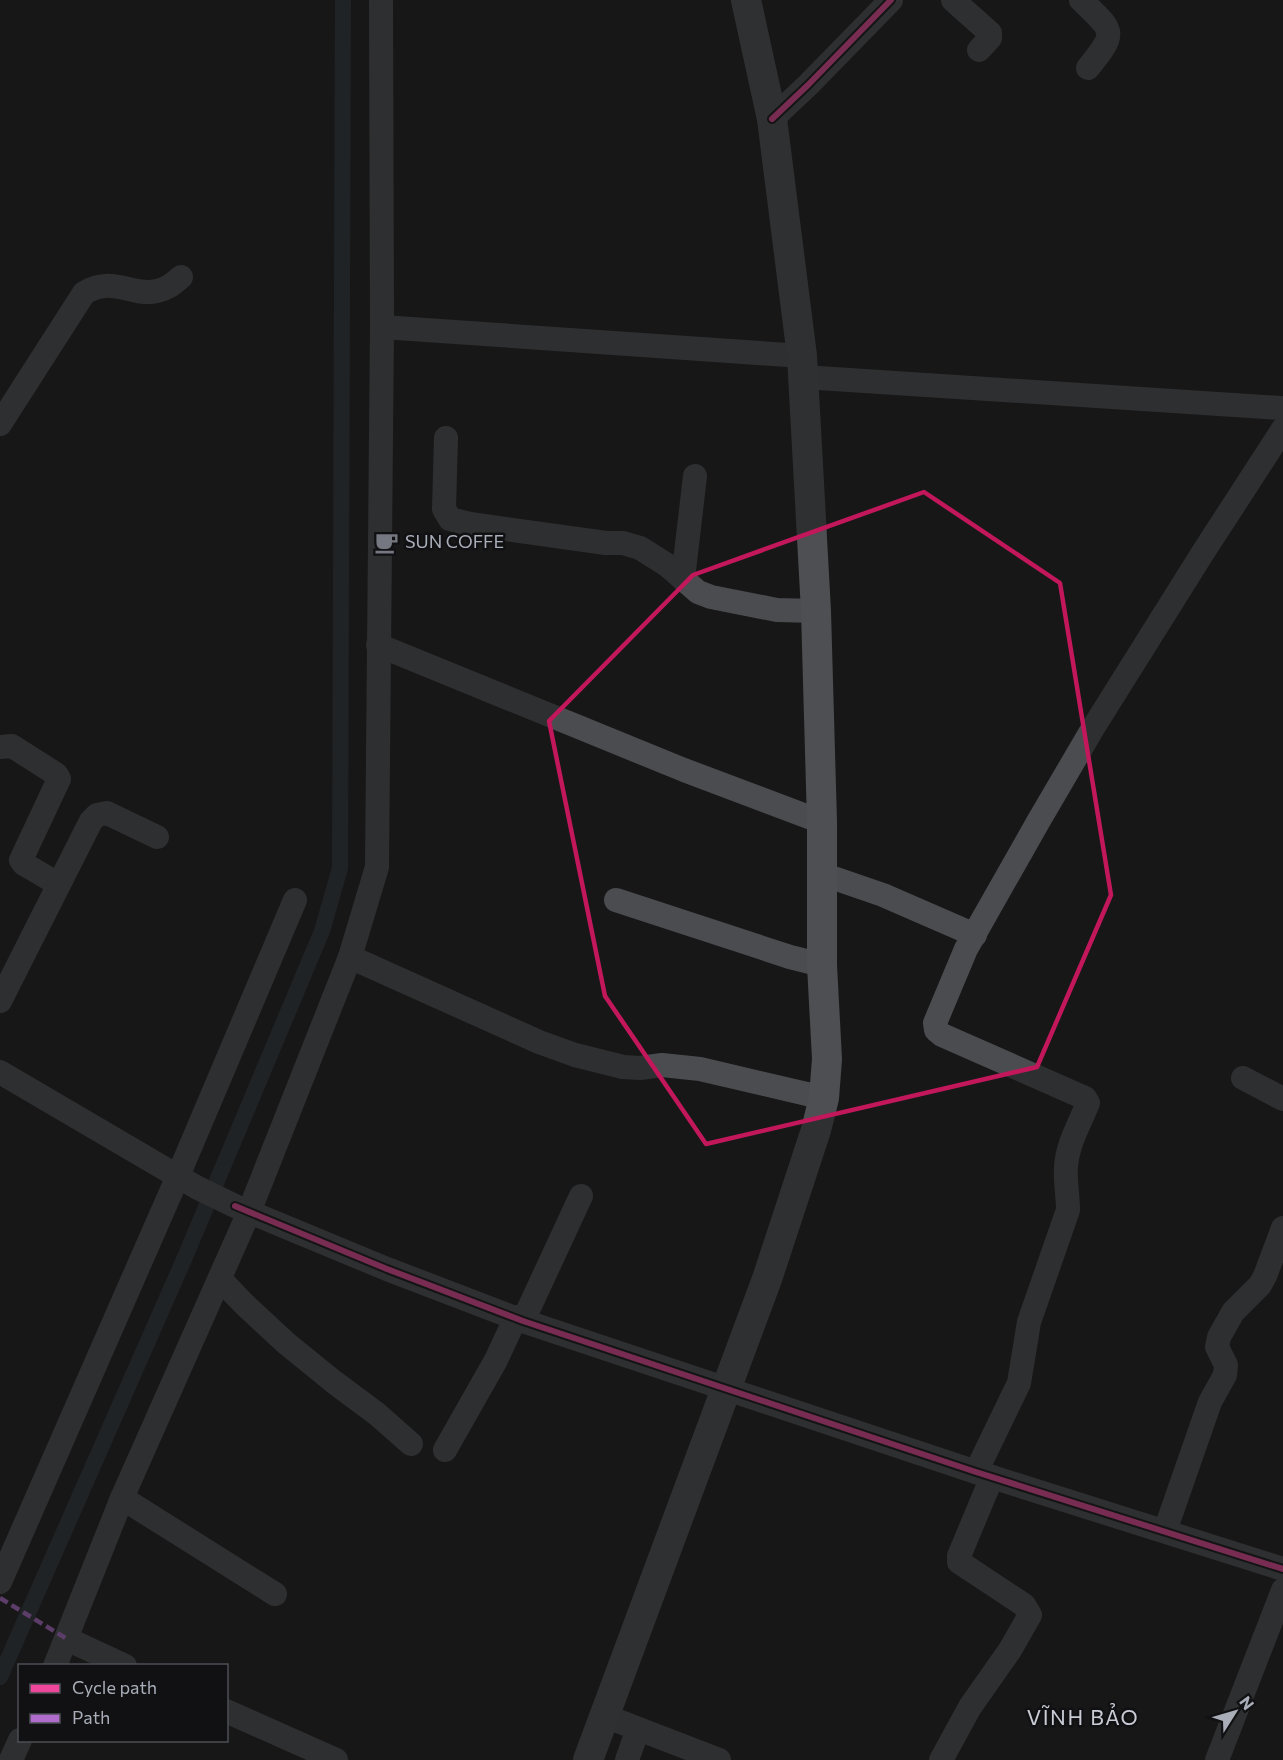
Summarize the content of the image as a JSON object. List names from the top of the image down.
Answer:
{
  "districts": ["VĨNH BẢO"],
  "places": {
    "cafe": ["SUN COFFE"]
  },
  "legend": ["Cycle path", "Path"],
  "north": "top right"
}
